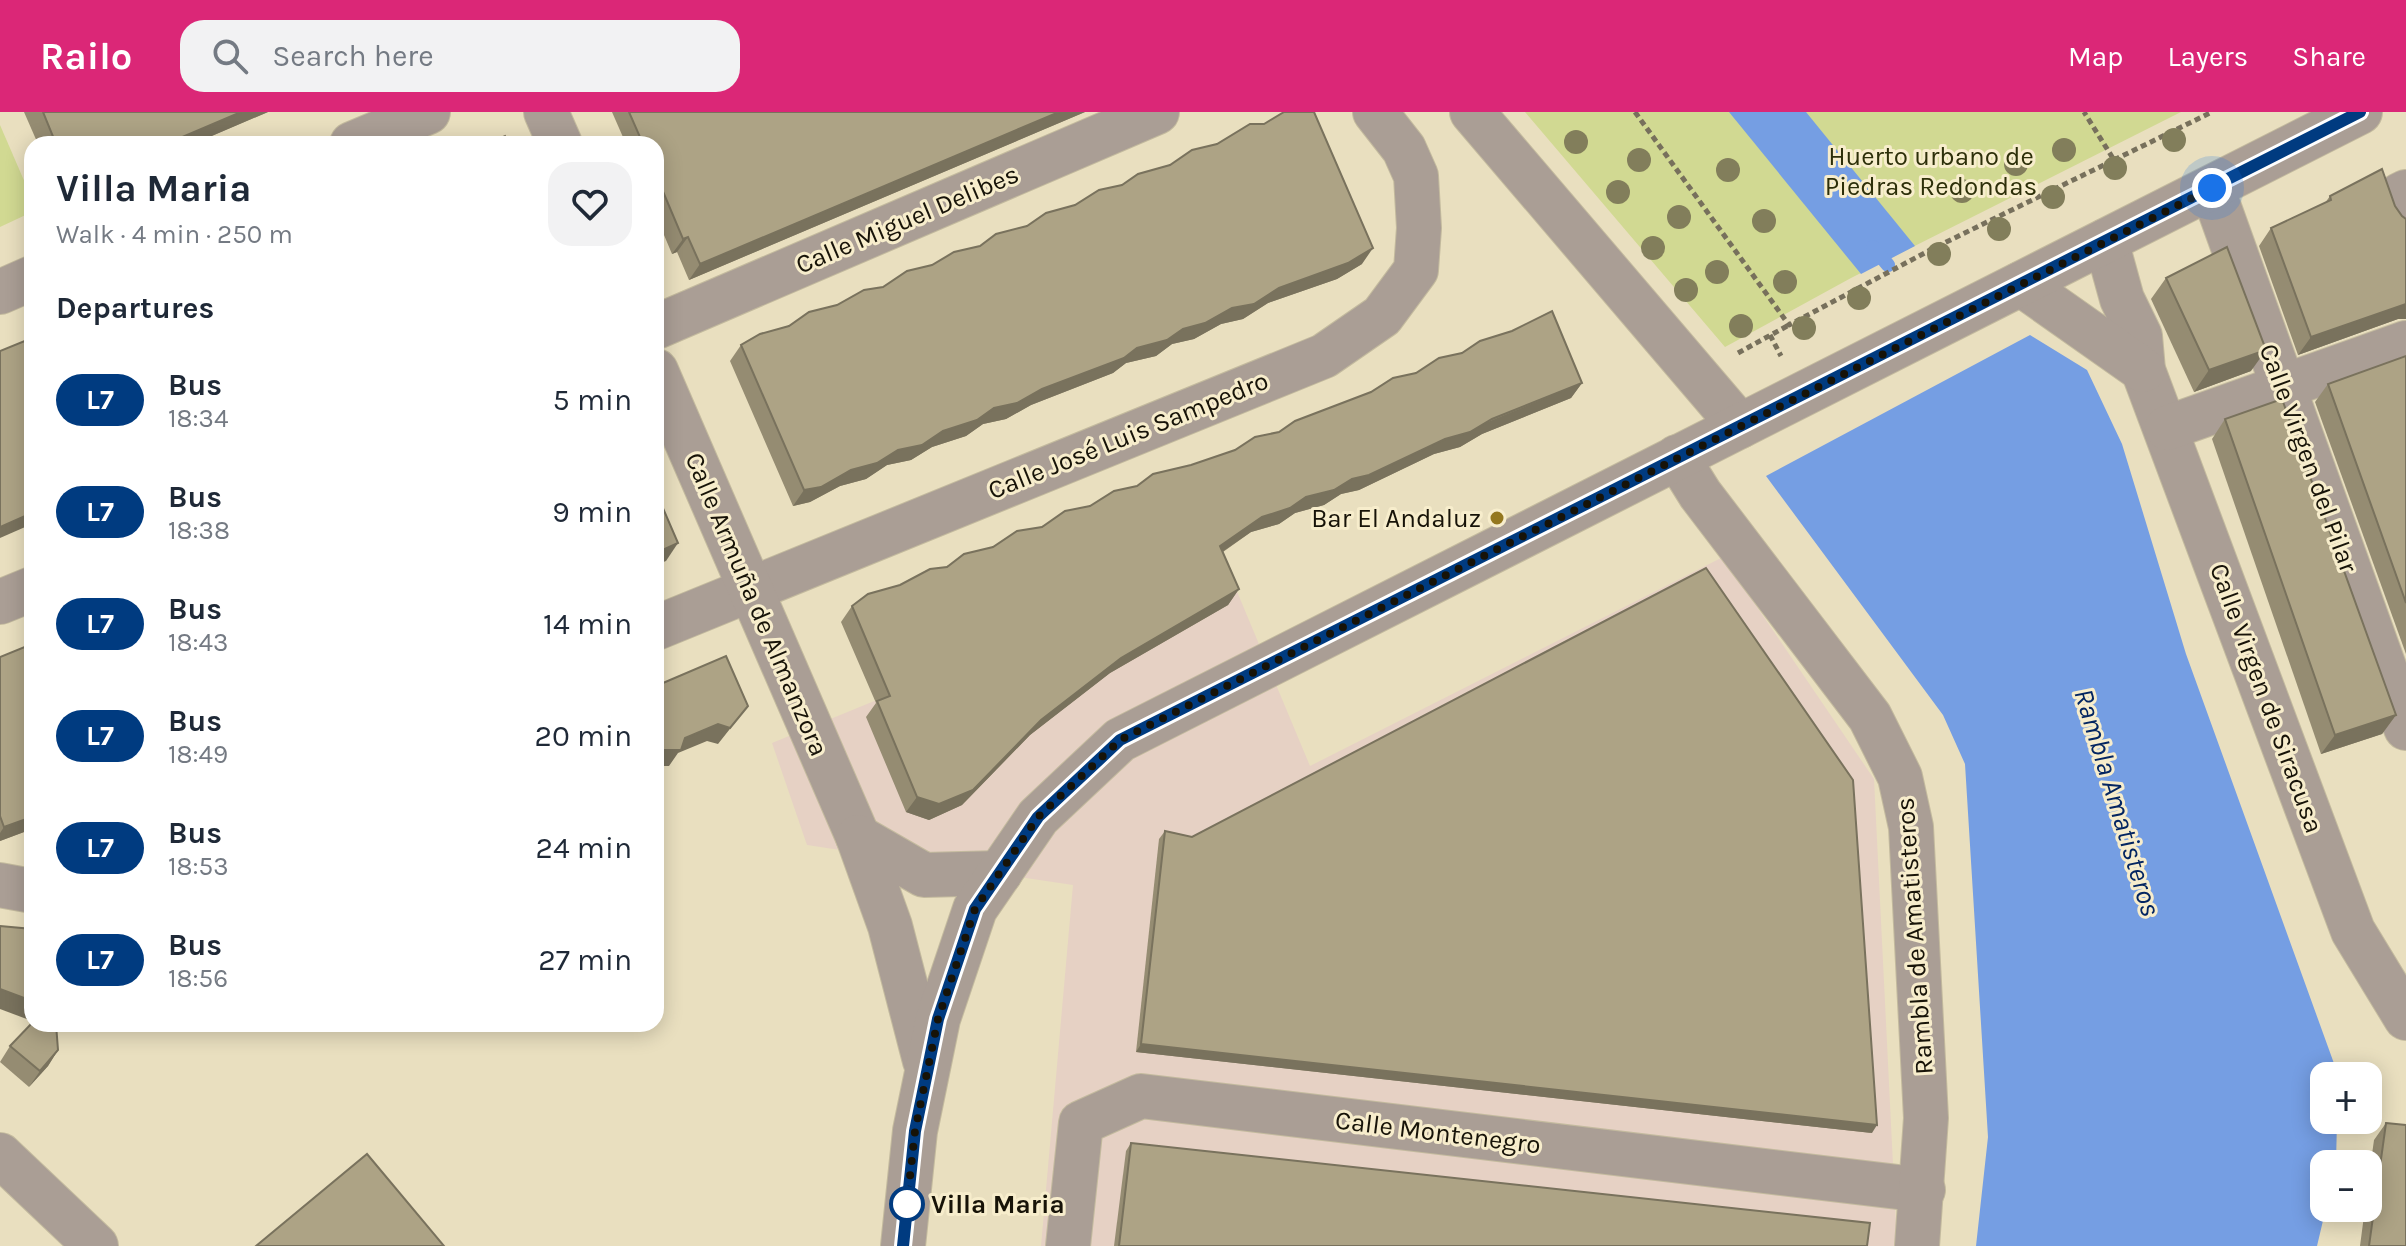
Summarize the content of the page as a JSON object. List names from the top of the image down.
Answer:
{
  "streets": {
    "street": [
      "Calle Miguel Delibes",
      "Calle José Luis Sampedro",
      "Calle Virgen del Pilar",
      "Calle Armuña de Almanzora",
      "Calle Virgen de Siracusa",
      "Rambla de Amatisteros",
      "Calle Montenegro"
    ]
  },
  "crossings": [
    ["Calle José Luis Sampedro", "Calle Armuña de Almanzora"],
    ["Rambla de Amatisteros", "Calle Montenegro"]
  ],
  "water": ["Rambla Amatisteros"],
  "parks": ["Huerto urbano de Piedras Redondas"],
  "places": ["Bar El Andaluz", "Villa Maria"],
  "lines": ["bus line L7"],
  "page": {
    "header": "Railo",
    "search": "Search here",
    "nav": ["Map", "Layers", "Share"],
    "heading": [
      ["Villa Maria", "Walk · 4 min · 250 m"],
      "Departures"
    ],
    "list": [
      {
        "mark": "L7",
        "name": "Bus",
        "note": "18:34",
        "value": "5 min"
      },
      {
        "mark": "L7",
        "name": "Bus",
        "note": "18:38",
        "value": "9 min"
      },
      {
        "mark": "L7",
        "name": "Bus",
        "note": "18:43",
        "value": "14 min"
      },
      {
        "mark": "L7",
        "name": "Bus",
        "note": "18:49",
        "value": "20 min"
      },
      {
        "mark": "L7",
        "name": "Bus",
        "note": "18:53",
        "value": "24 min"
      },
      {
        "mark": "L7",
        "name": "Bus",
        "note": "18:56",
        "value": "27 min"
      }
    ],
    "map_buttons": ["+", "−"]
  }
}
